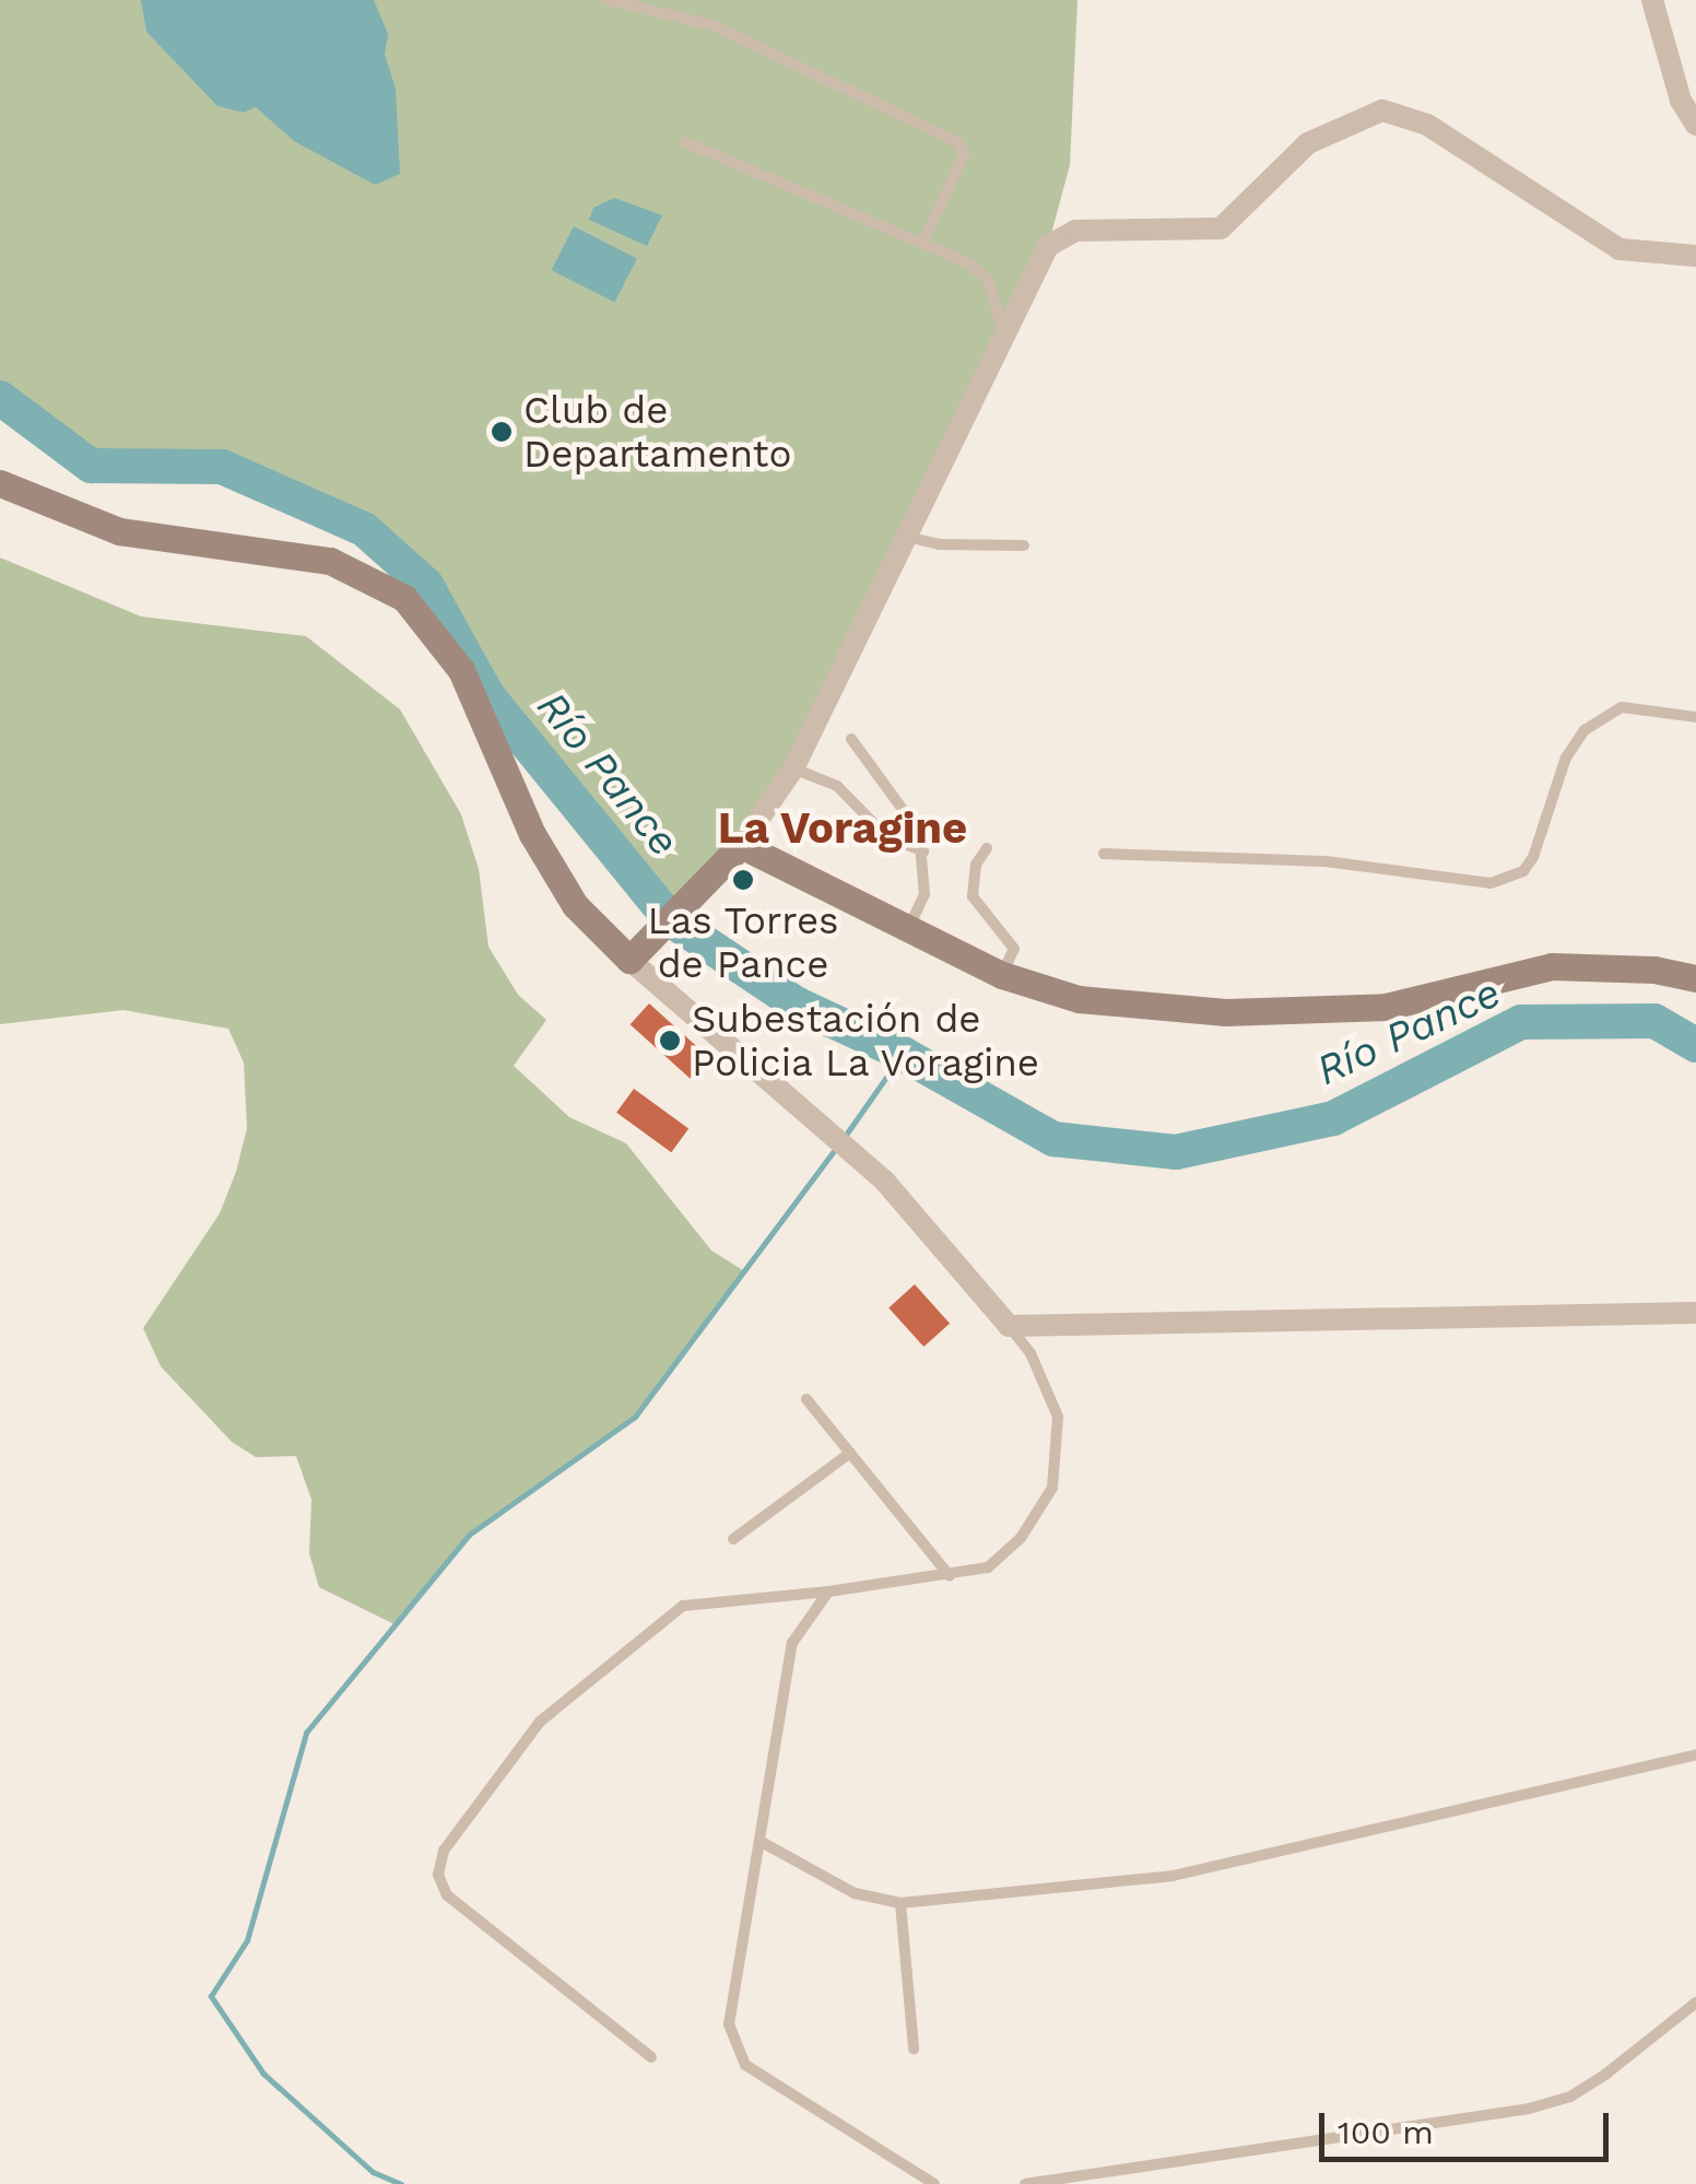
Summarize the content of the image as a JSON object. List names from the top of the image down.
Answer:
{
  "districts": ["La Voragine"],
  "water": ["Río Pance"],
  "places": ["Club de Departamento", "Las Torres de Pance", "Subestación de Policia La Voragine"],
  "scale_bar": "100 m"
}
